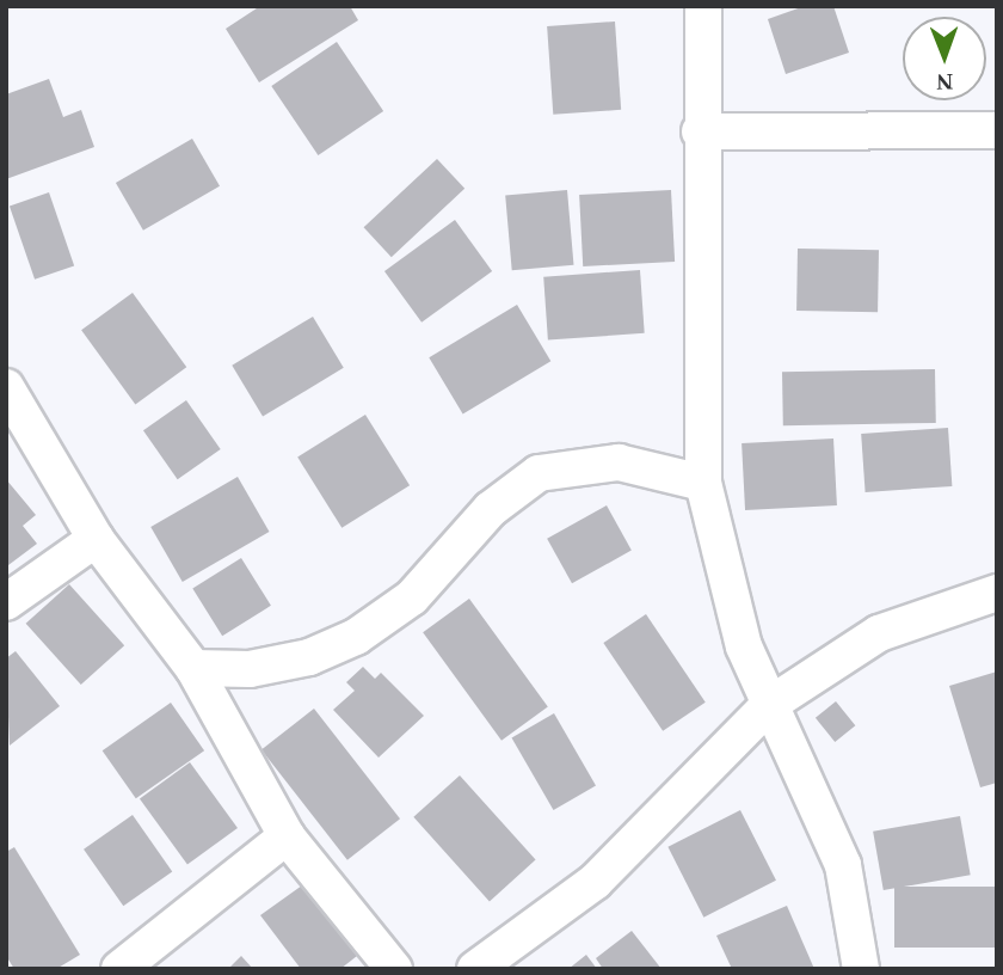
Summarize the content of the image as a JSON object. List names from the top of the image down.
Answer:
{
  "north": "bottom"
}
